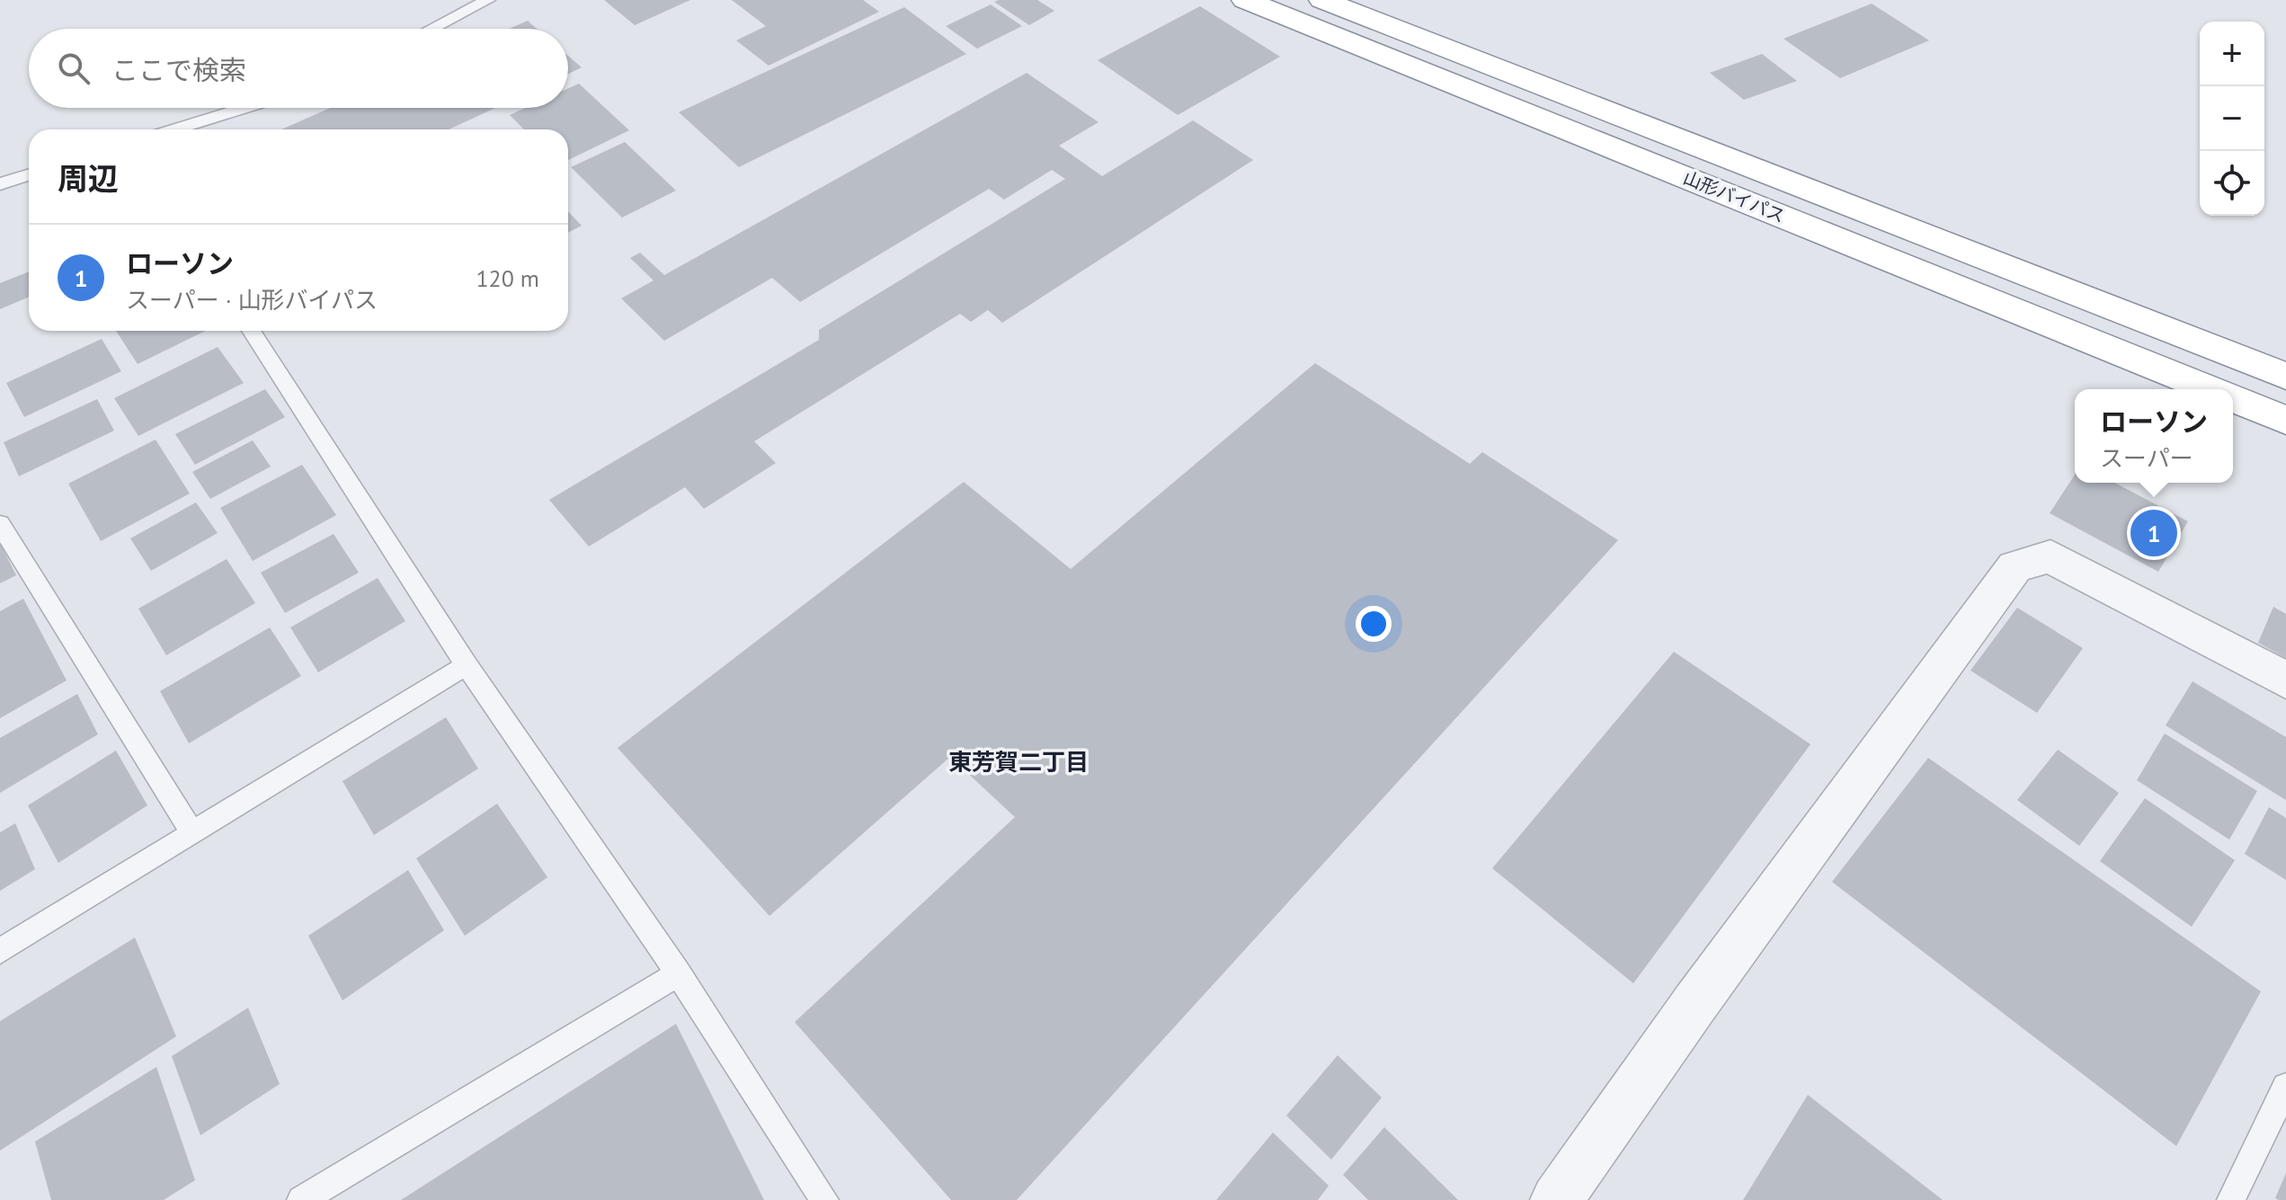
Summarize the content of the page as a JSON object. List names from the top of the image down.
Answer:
{
  "streets": {
    "highway": ["山形バイパス"]
  },
  "districts": ["東芳賀二丁目"],
  "page": {
    "map_buttons": ["+", "−"],
    "search": "ここで検索",
    "heading": "周辺",
    "list": [
      {
        "mark": "1",
        "name": "ローソン",
        "note": "スーパー · 山形バイパス",
        "value": "120 m"
      }
    ],
    "popup": ["ローソン", "スーパー"],
    "pins": "1"
  }
}
